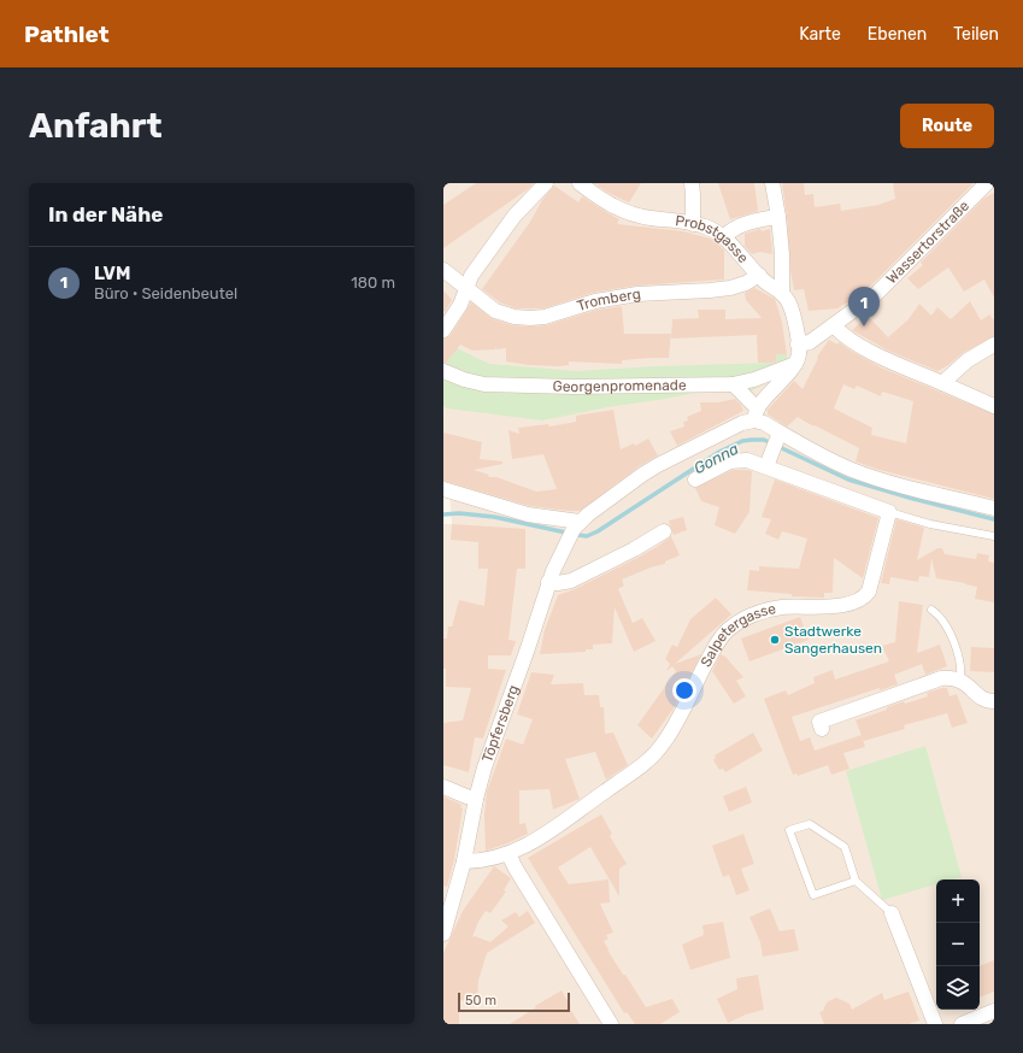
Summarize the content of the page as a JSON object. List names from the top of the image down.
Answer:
{
  "streets": {
    "street": [
      "Wassertorstraße",
      "Probstgasse",
      "Tromberg",
      "Georgenpromenade",
      "Salpetergasse",
      "Töpfersberg"
    ]
  },
  "crossings": [
    ["Probstgasse", "Tromberg"],
    ["Salpetergasse", "Töpfersberg"]
  ],
  "water": ["Gonna"],
  "places": ["Stadtwerke Sangerhausen"],
  "scale_bar": "50 m",
  "page": {
    "header": "Pathlet",
    "nav": ["Karte", "Ebenen", "Teilen"],
    "buttons": "Route",
    "title": "Anfahrt",
    "heading": "In der Nähe",
    "list": [
      {
        "mark": "1",
        "name": "LVM",
        "note": "Büro · Seidenbeutel",
        "value": "180 m"
      }
    ],
    "pins": "1",
    "map_buttons": ["+", "−"],
    "scale": "50 m"
  }
}
